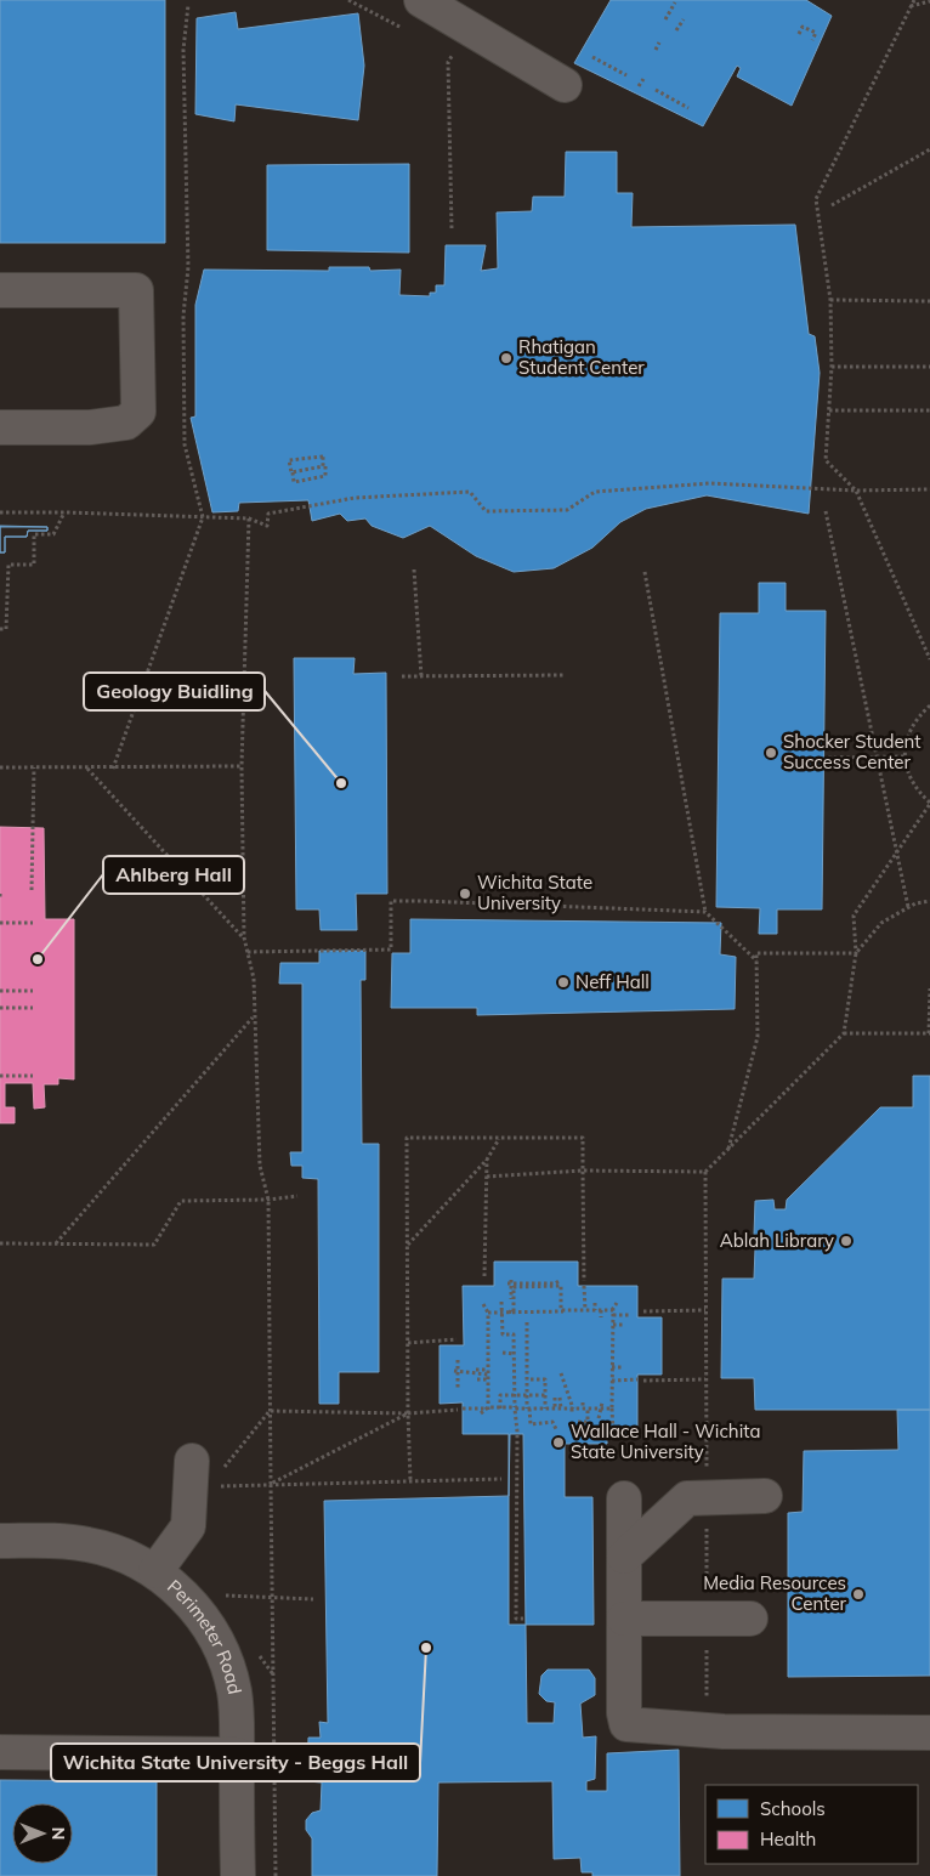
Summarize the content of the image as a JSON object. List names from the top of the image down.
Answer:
{
  "streets": {
    "street": ["Perimeter Road"]
  },
  "places": [
    "Rhatigan Student Center",
    "Shocker Student Success Center",
    "Geology Buidling",
    "Wichita State University",
    "Ahlberg Hall",
    "Neff Hall",
    "Ablah Library",
    "Wallace Hall - Wichita State University",
    "Media Resources Center",
    "Wichita State University - Beggs Hall"
  ],
  "legend": ["Schools", "Health"],
  "north": "right"
}
